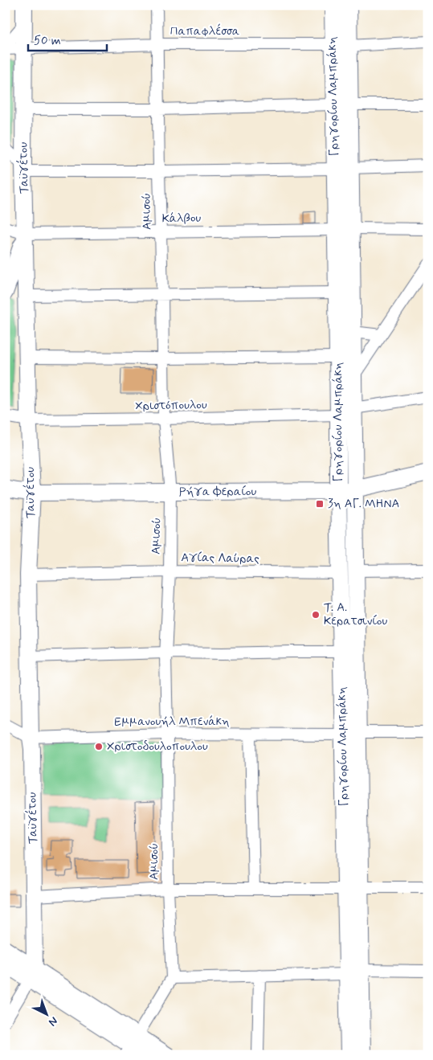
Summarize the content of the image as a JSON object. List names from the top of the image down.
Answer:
{
  "streets": {
    "street": [
      "Παπαφλέσσα",
      "Γρηγορίου Λαμπράκη",
      "Ταϋγέτου",
      "Αμισού",
      "Κάλβου",
      "Χριστόπουλου",
      "Ρήγα Φεραίου",
      "Αγίας Λαύρας",
      "Εμμανουήλ Μπενάκη"
    ]
  },
  "crossings": [
    ["Παπαφλέσσα", "Γρηγορίου Λαμπράκη"],
    ["Παπαφλέσσα", "Ταϋγέτου"],
    ["Παπαφλέσσα", "Αμισού"],
    ["Γρηγορίου Λαμπράκη", "Κάλβου"],
    ["Γρηγορίου Λαμπράκη", "Χριστόπουλου"],
    ["Γρηγορίου Λαμπράκη", "Ρήγα Φεραίου"],
    ["Γρηγορίου Λαμπράκη", "Αγίας Λαύρας"],
    ["Γρηγορίου Λαμπράκη", "Εμμανουήλ Μπενάκη"],
    ["Ταϋγέτου", "Κάλβου"],
    ["Ταϋγέτου", "Χριστόπουλου"],
    ["Ταϋγέτου", "Ρήγα Φεραίου"],
    ["Ταϋγέτου", "Αγίας Λαύρας"],
    ["Ταϋγέτου", "Εμμανουήλ Μπενάκη"],
    ["Αμισού", "Κάλβου"],
    ["Αμισού", "Χριστόπουλου"],
    ["Αμισού", "Ρήγα Φεραίου"],
    ["Αμισού", "Αγίας Λαύρας"],
    ["Αμισού", "Εμμανουήλ Μπενάκη"]
  ],
  "places": {
    "transit": ["3η ΑΓ. ΜΗΝΑ"],
    "other": ["Τ. Α. Κερατσινίου", "Χριστοδουλοπουλου"]
  },
  "scale_bar": "50 m",
  "north": "bottom right"
}
